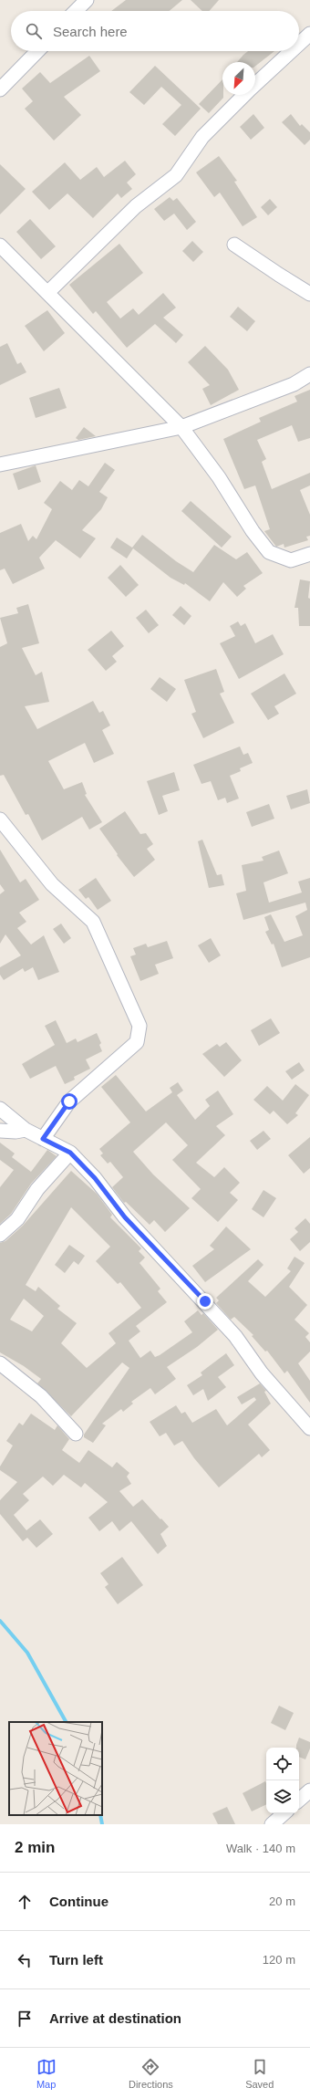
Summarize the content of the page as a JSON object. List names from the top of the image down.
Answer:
{
  "north": "bottom left",
  "page": {
    "search": "Search here",
    "heading": ["2 min", "Walk · 140 m"],
    "list": [
      ["Continue", "20 m"],
      ["Turn left", "120 m"],
      "Arrive at destination"
    ],
    "nav": ["Map", "Directions", "Saved"]
  }
}
